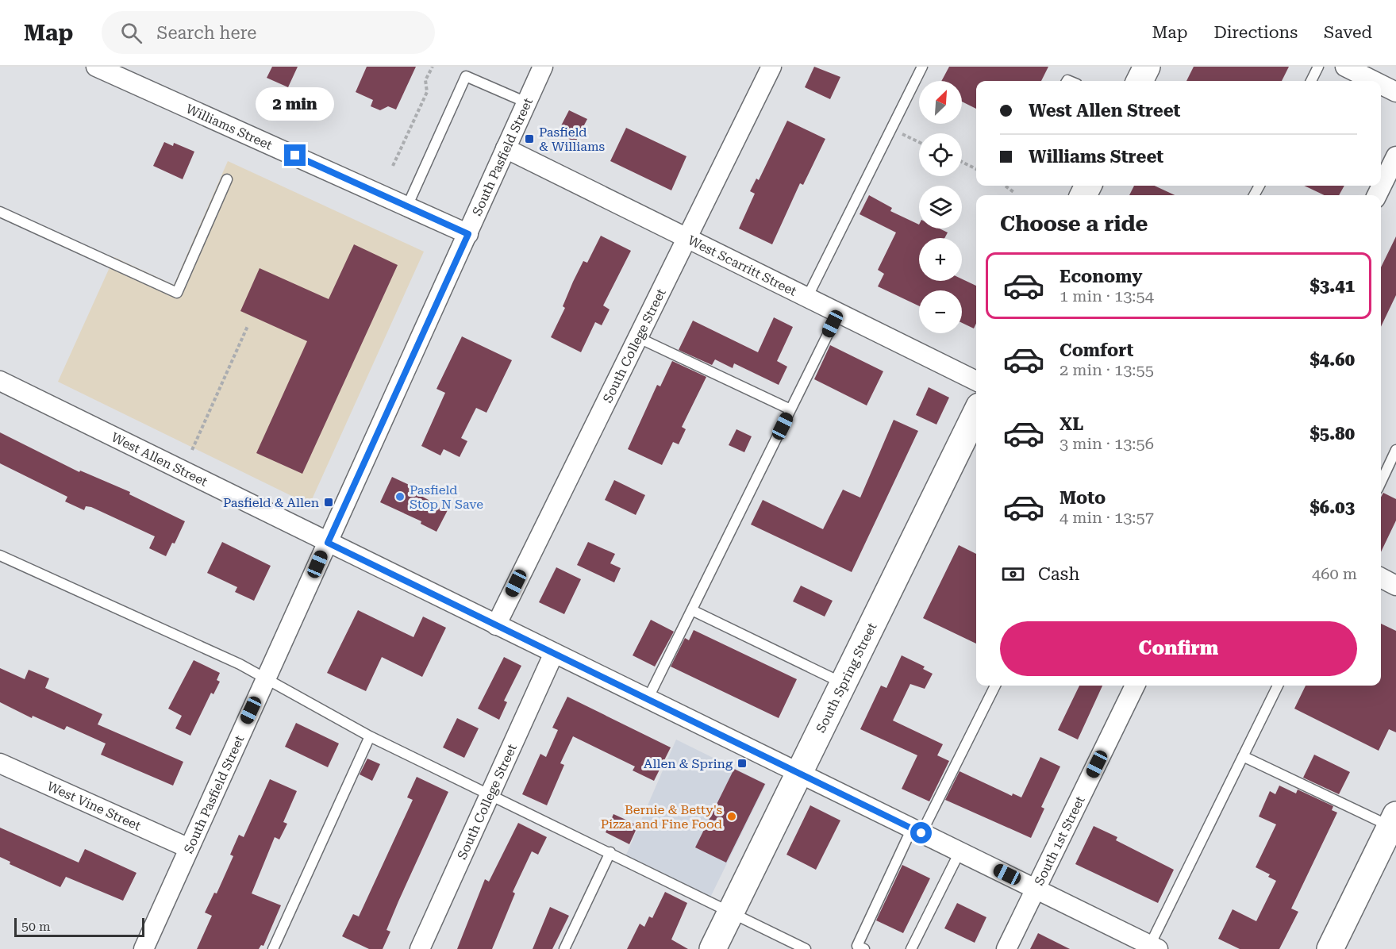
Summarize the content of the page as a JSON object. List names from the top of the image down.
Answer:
{
  "streets": {
    "street": [
      "Williams Street",
      "South Pasfield Street",
      "West Scarritt Street",
      "South College Street",
      "West Allen Street",
      "South Spring Street",
      "West Vine Street",
      "South 1st Street"
    ]
  },
  "crossings": [
    ["Williams Street", "South Pasfield Street"],
    ["South Pasfield Street", "West Scarritt Street"],
    ["South Pasfield Street", "West Allen Street"],
    ["South Pasfield Street", "West Vine Street"],
    ["West Scarritt Street", "South College Street"],
    ["South College Street", "West Allen Street"],
    ["West Allen Street", "South Spring Street"],
    ["West Allen Street", "South 1st Street"]
  ],
  "places": {
    "transit": ["Pasfield & Williams", "Pasfield & Allen", "Allen & Spring"],
    "other": ["Pasfield Stop N Save", "Bernie & Betty's Pizza and Fine Food"]
  },
  "scale_bar": "50 m",
  "north": "top right",
  "page": {
    "header": "Map",
    "search": "Search here",
    "nav": ["Map", "Directions", "Saved"],
    "map_buttons": ["+", "−"],
    "banner": ["West Allen Street", "Williams Street"],
    "bubble": "2 min",
    "heading": "Choose a ride",
    "list": [
      {
        "name": "Economy",
        "note": "1 min · 13:54",
        "value": "$3.41"
      },
      {
        "name": "Comfort",
        "note": "2 min · 13:55",
        "value": "$4.60"
      },
      {
        "name": "XL",
        "note": "3 min · 13:56",
        "value": "$5.80"
      },
      {
        "name": "Moto",
        "note": "4 min · 13:57",
        "value": "$6.03"
      }
    ],
    "pay": ["Cash", "460 m"],
    "buttons": "Confirm",
    "scale": "50 m"
  }
}
